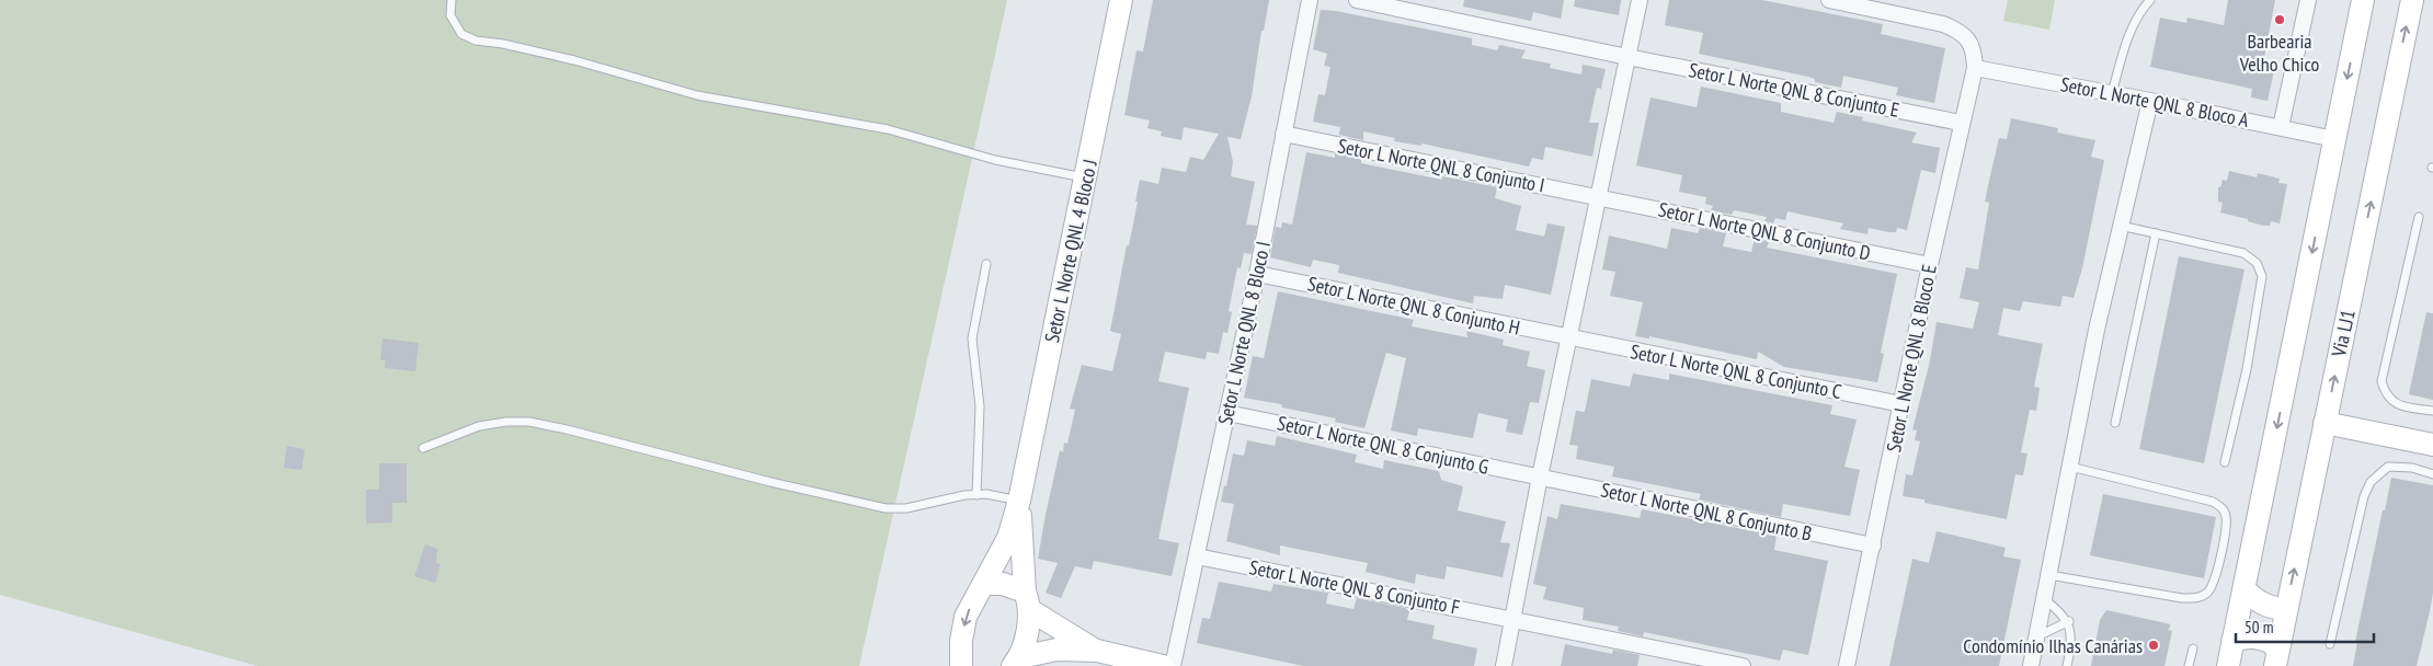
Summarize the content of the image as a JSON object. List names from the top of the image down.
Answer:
{
  "streets": {
    "main road": ["Setor L Norte QNL 4 Bloco J", "Via LJ1"],
    "street": [
      "Setor L Norte QNL 8 Conjunto E",
      "Setor L Norte QNL 8 Bloco A",
      "Setor L Norte QNL 8 Conjunto I",
      "Setor L Norte QNL 8 Conjunto D",
      "Setor L Norte QNL 8 Conjunto H",
      "Setor L Norte QNL 8 Bloco I",
      "Setor L Norte QNL 8 Bloco E",
      "Setor L Norte QNL 8 Conjunto C",
      "Setor L Norte QNL 8 Conjunto G",
      "Setor L Norte QNL 8 Conjunto B",
      "Setor L Norte QNL 8 Conjunto F"
    ]
  },
  "crossings": [
    ["Setor L Norte QNL 8 Conjunto E", "Setor L Norte QNL 8 Bloco E"],
    ["Setor L Norte QNL 8 Bloco A", "Setor L Norte QNL 8 Bloco E"],
    ["Setor L Norte QNL 8 Conjunto I", "Setor L Norte QNL 8 Conjunto D"],
    ["Setor L Norte QNL 8 Conjunto I", "Setor L Norte QNL 8 Bloco I"],
    ["Setor L Norte QNL 8 Conjunto D", "Setor L Norte QNL 8 Bloco E"],
    ["Setor L Norte QNL 8 Conjunto H", "Setor L Norte QNL 8 Bloco I"],
    ["Setor L Norte QNL 8 Conjunto H", "Setor L Norte QNL 8 Conjunto C"],
    ["Setor L Norte QNL 8 Bloco I", "Setor L Norte QNL 8 Conjunto G"],
    ["Setor L Norte QNL 8 Bloco I", "Setor L Norte QNL 8 Conjunto F"],
    ["Setor L Norte QNL 8 Bloco E", "Setor L Norte QNL 8 Conjunto C"],
    ["Setor L Norte QNL 8 Bloco E", "Setor L Norte QNL 8 Conjunto B"],
    ["Setor L Norte QNL 8 Conjunto G", "Setor L Norte QNL 8 Conjunto B"]
  ],
  "places": ["Barbearia Velho Chico", "Condomínio Ilhas Canárias"],
  "scale_bar": "50 m"
}
